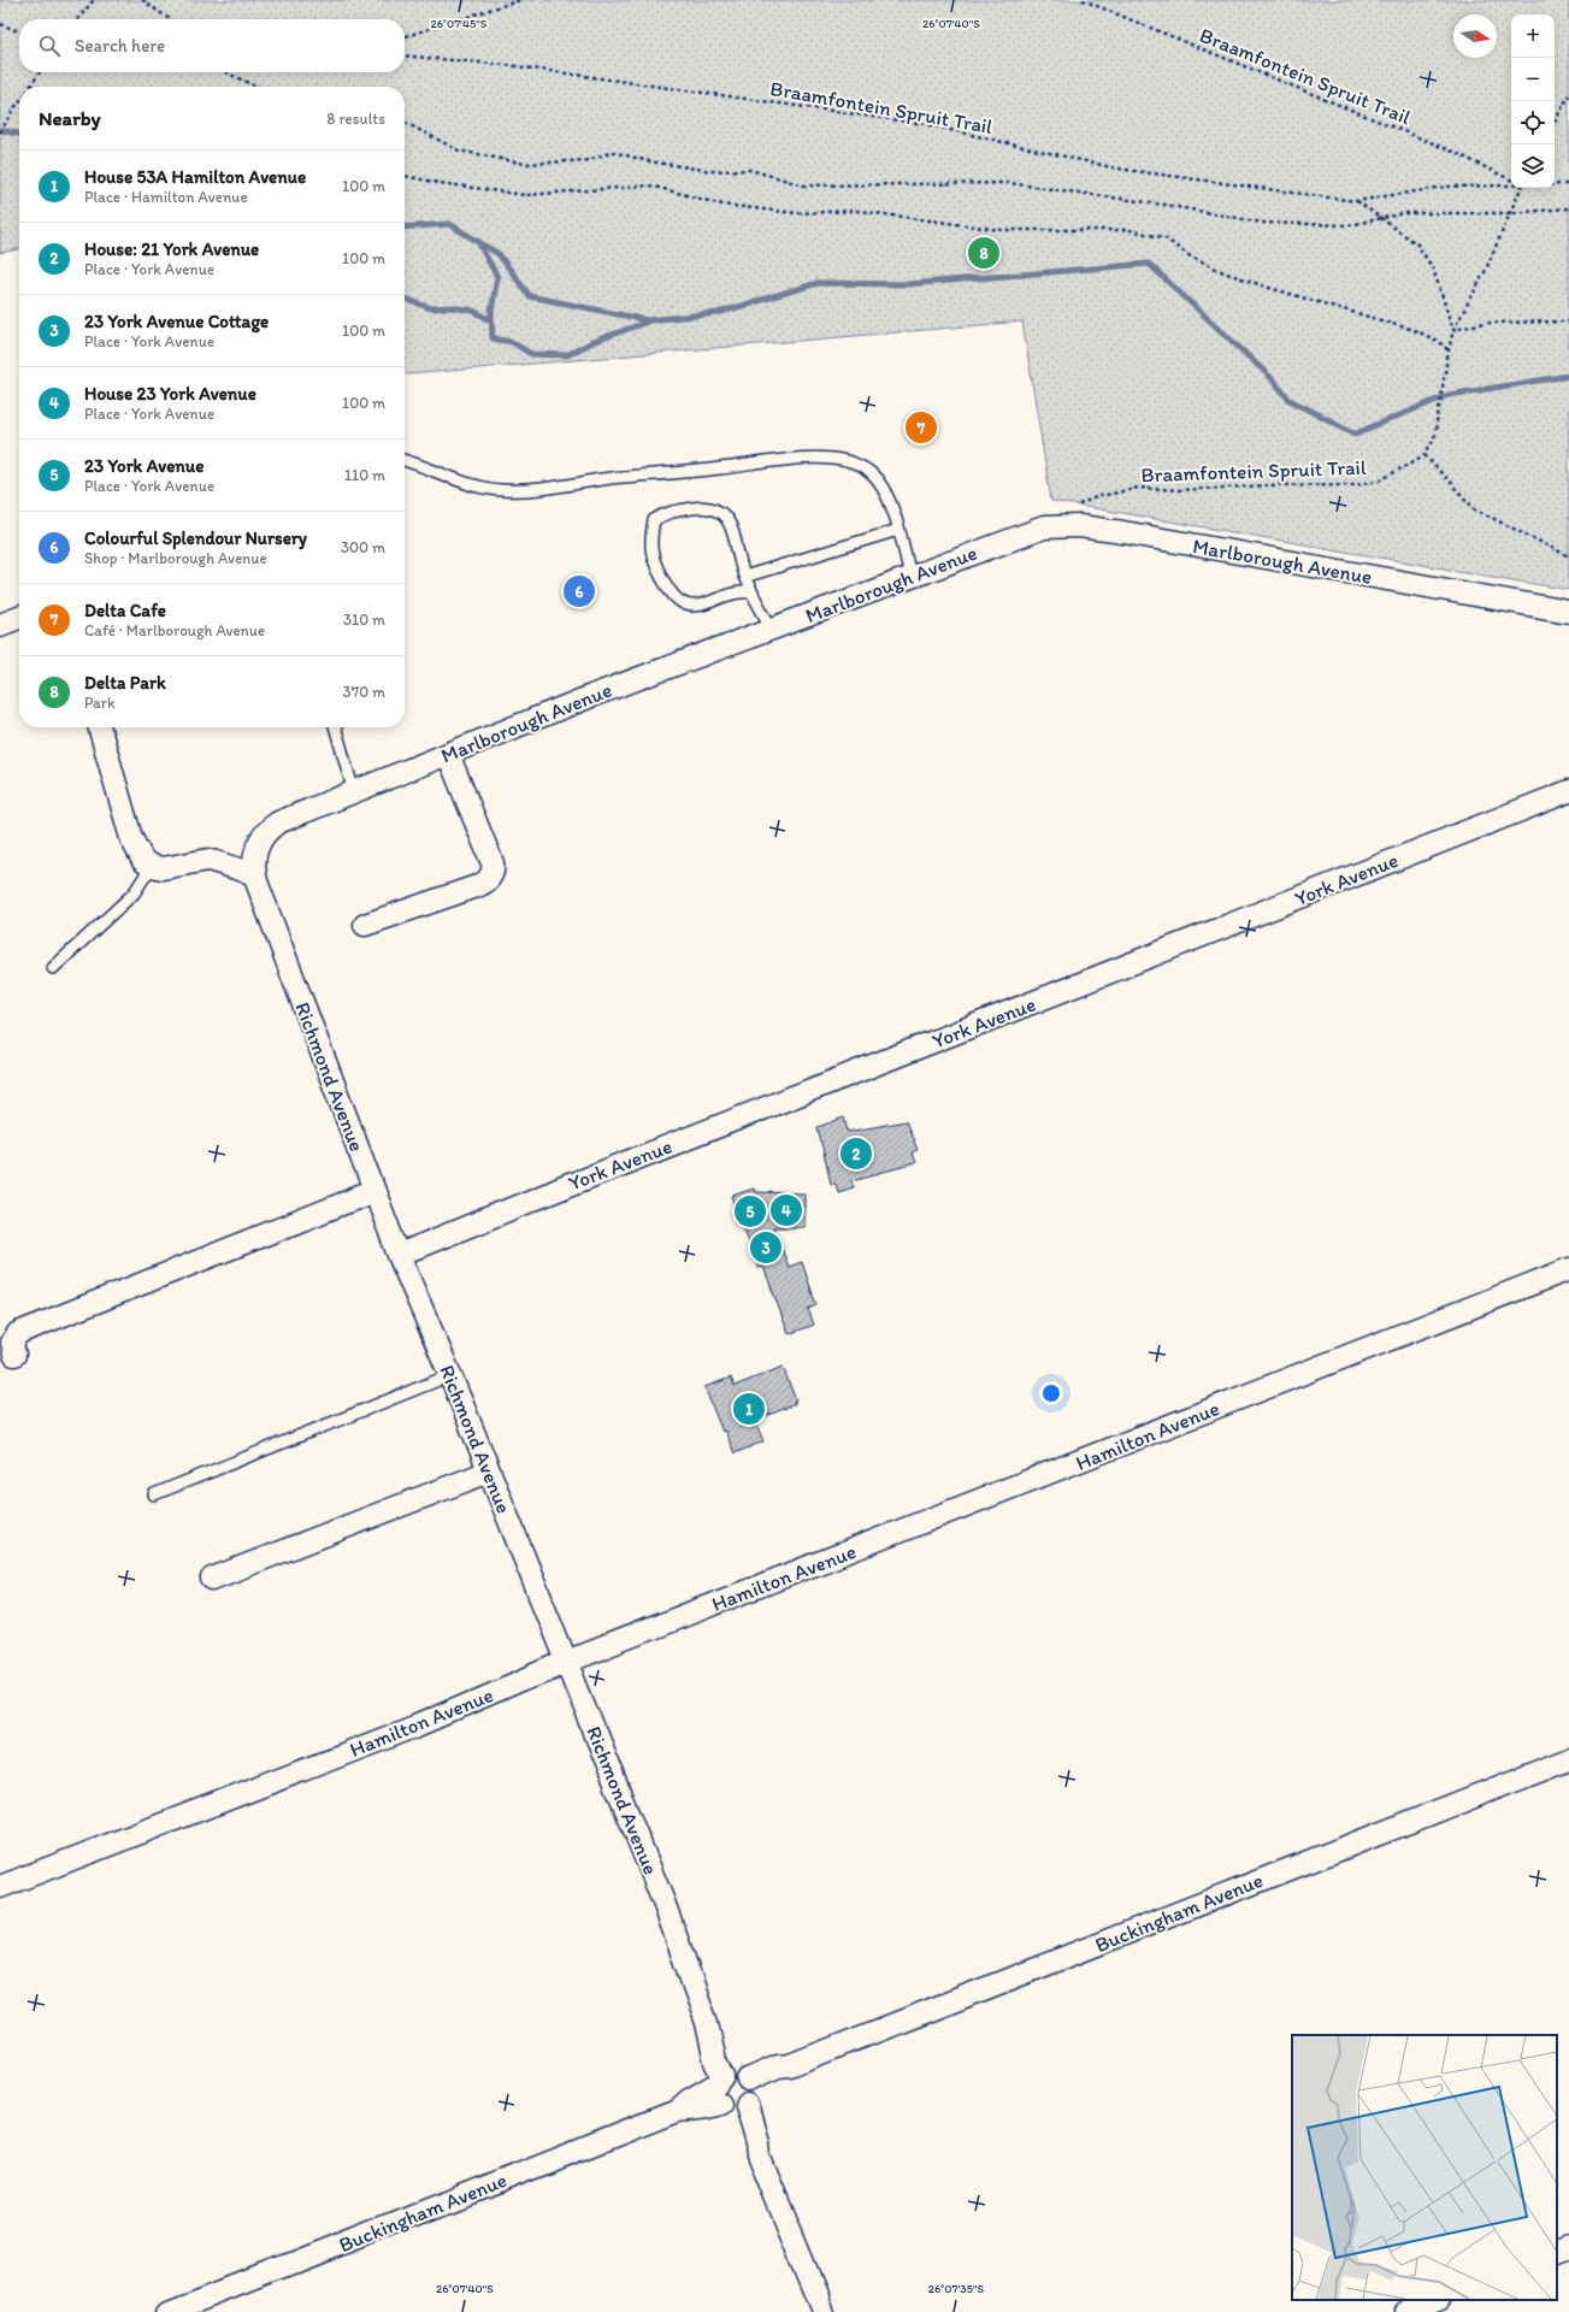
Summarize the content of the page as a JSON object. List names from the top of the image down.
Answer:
{
  "streets": {
    "street": [
      "Marlborough Avenue",
      "York Avenue",
      "Richmond Avenue",
      "Hamilton Avenue",
      "Buckingham Avenue"
    ],
    "path": ["Braamfontein Spruit Trail"]
  },
  "crossings": [
    ["Marlborough Avenue", "Richmond Avenue"],
    ["York Avenue", "Richmond Avenue"],
    ["Richmond Avenue", "Hamilton Avenue"],
    ["Richmond Avenue", "Buckingham Avenue"]
  ],
  "north": "right",
  "page": {
    "map_buttons": ["+", "−"],
    "search": "Search here",
    "heading": ["Nearby", "8 results"],
    "list": [
      {
        "mark": "1",
        "name": "House 53A Hamilton Avenue",
        "note": "Place · Hamilton Avenue",
        "value": "100 m"
      },
      {
        "mark": "2",
        "name": "House: 21 York Avenue",
        "note": "Place · York Avenue",
        "value": "100 m"
      },
      {
        "mark": "3",
        "name": "23 York Avenue Cottage",
        "note": "Place · York Avenue",
        "value": "100 m"
      },
      {
        "mark": "4",
        "name": "House 23 York Avenue",
        "note": "Place · York Avenue",
        "value": "100 m"
      },
      {
        "mark": "5",
        "name": "23 York Avenue",
        "note": "Place · York Avenue",
        "value": "110 m"
      },
      {
        "mark": "6",
        "name": "Colourful Splendour Nursery",
        "note": "Shop · Marlborough Avenue",
        "value": "300 m"
      },
      {
        "mark": "7",
        "name": "Delta Cafe",
        "note": "Café · Marlborough Avenue",
        "value": "310 m"
      },
      {
        "mark": "8",
        "name": "Delta Park",
        "note": "Park",
        "value": "370 m"
      }
    ],
    "pins": [
      "8",
      "7",
      "6",
      "2",
      "4",
      "5",
      "3",
      "1"
    ]
  },
  "coordinates": ["26°07'45\"S", "26°07'40\"S", "26°07'35\"S"]
}
